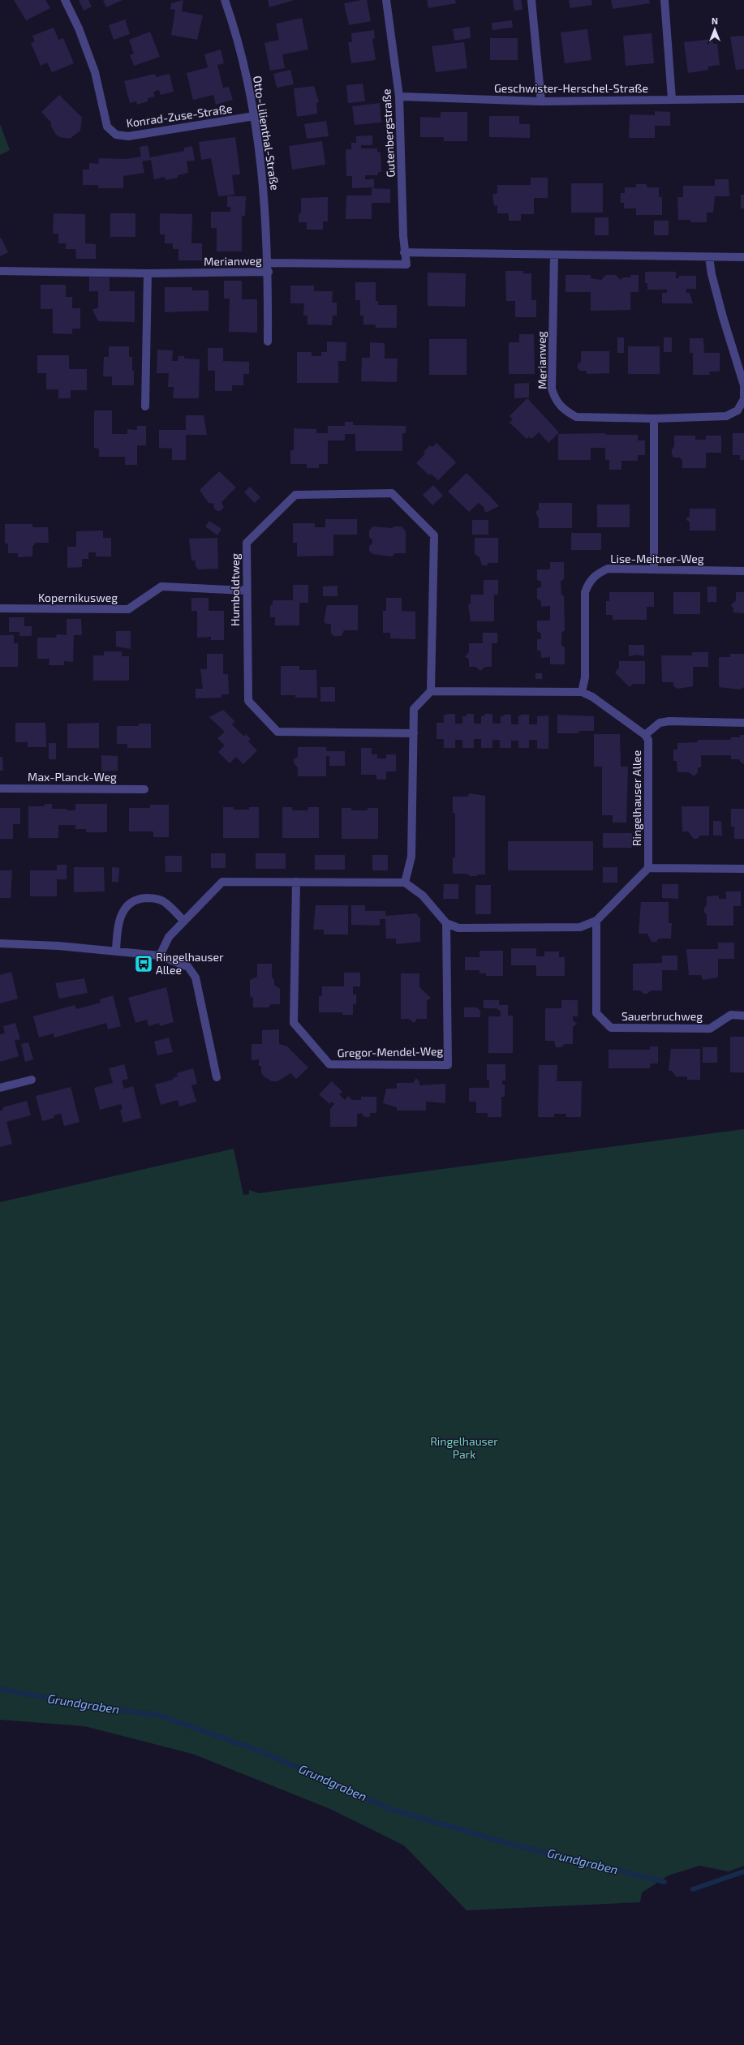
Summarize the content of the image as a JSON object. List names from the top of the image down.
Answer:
{
  "streets": {
    "street": [
      "Geschwister-Herschel-Straße",
      "Konrad-Zuse-Straße",
      "Otto-Lilienthal-Straße",
      "Gutenbergstraße",
      "Merianweg",
      "Lise-Meitner-Weg",
      "Humboldtweg",
      "Kopernikusweg",
      "Max-Planck-Weg",
      "Ringelhauser Allee",
      "Sauerbruchweg",
      "Gregor-Mendel-Weg"
    ]
  },
  "crossings": [
    ["Geschwister-Herschel-Straße", "Gutenbergstraße"],
    ["Konrad-Zuse-Straße", "Otto-Lilienthal-Straße"],
    ["Otto-Lilienthal-Straße", "Merianweg"],
    ["Gutenbergstraße", "Merianweg"],
    ["Lise-Meitner-Weg", "Ringelhauser Allee"],
    ["Humboldtweg", "Kopernikusweg"],
    ["Humboldtweg", "Ringelhauser Allee"]
  ],
  "water": ["Grundgraben"],
  "parks": ["Ringelhauser Park"],
  "places": {
    "bus stop": ["Ringelhauser Allee"]
  },
  "north": "top"
}
